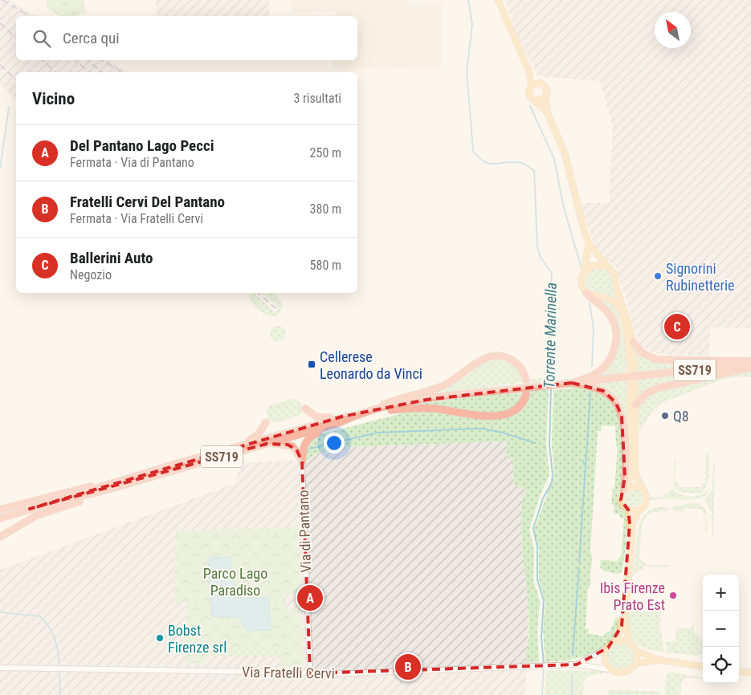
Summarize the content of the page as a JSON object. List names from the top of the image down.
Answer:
{
  "streets": {
    "highway": ["SS719"],
    "main road": ["Via Fratelli Cervi"],
    "street": ["Via di Pantano"]
  },
  "crossings": [
    ["Via di Pantano", "Via Fratelli Cervi"]
  ],
  "water": ["Torrente Marinella"],
  "parks": ["Parco Lago Paradiso"],
  "places": {
    "other": [
      "Signorini Rubinetterie",
      "Q8",
      "Ibis Firenze Prato Est",
      "Bobst Firenze srl"
    ],
    "transit": ["Cellerese Leonardo da Vinci"]
  },
  "north": "top left",
  "page": {
    "search": "Cerca qui",
    "heading": ["Vicino", "3 risultati"],
    "list": [
      {
        "mark": "A",
        "name": "Del Pantano Lago Pecci",
        "note": "Fermata · Via di Pantano",
        "value": "250 m"
      },
      {
        "mark": "B",
        "name": "Fratelli Cervi Del Pantano",
        "note": "Fermata · Via Fratelli Cervi",
        "value": "380 m"
      },
      {
        "mark": "C",
        "name": "Ballerini Auto",
        "note": "Negozio",
        "value": "580 m"
      }
    ],
    "pins": ["C", "A", "B"],
    "map_buttons": ["+", "−"]
  }
}
